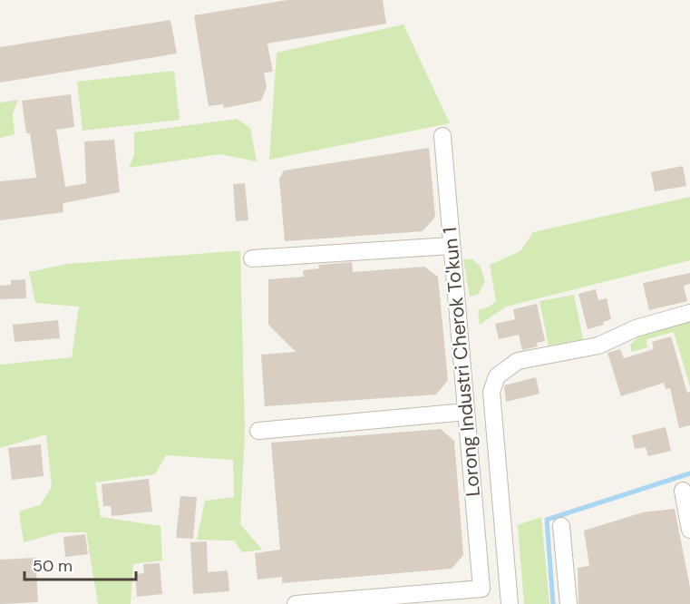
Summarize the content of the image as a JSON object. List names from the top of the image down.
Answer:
{
  "streets": {
    "street": ["Lorong Industri Cherok To'kun 1"]
  },
  "scale_bar": "50 m"
}
